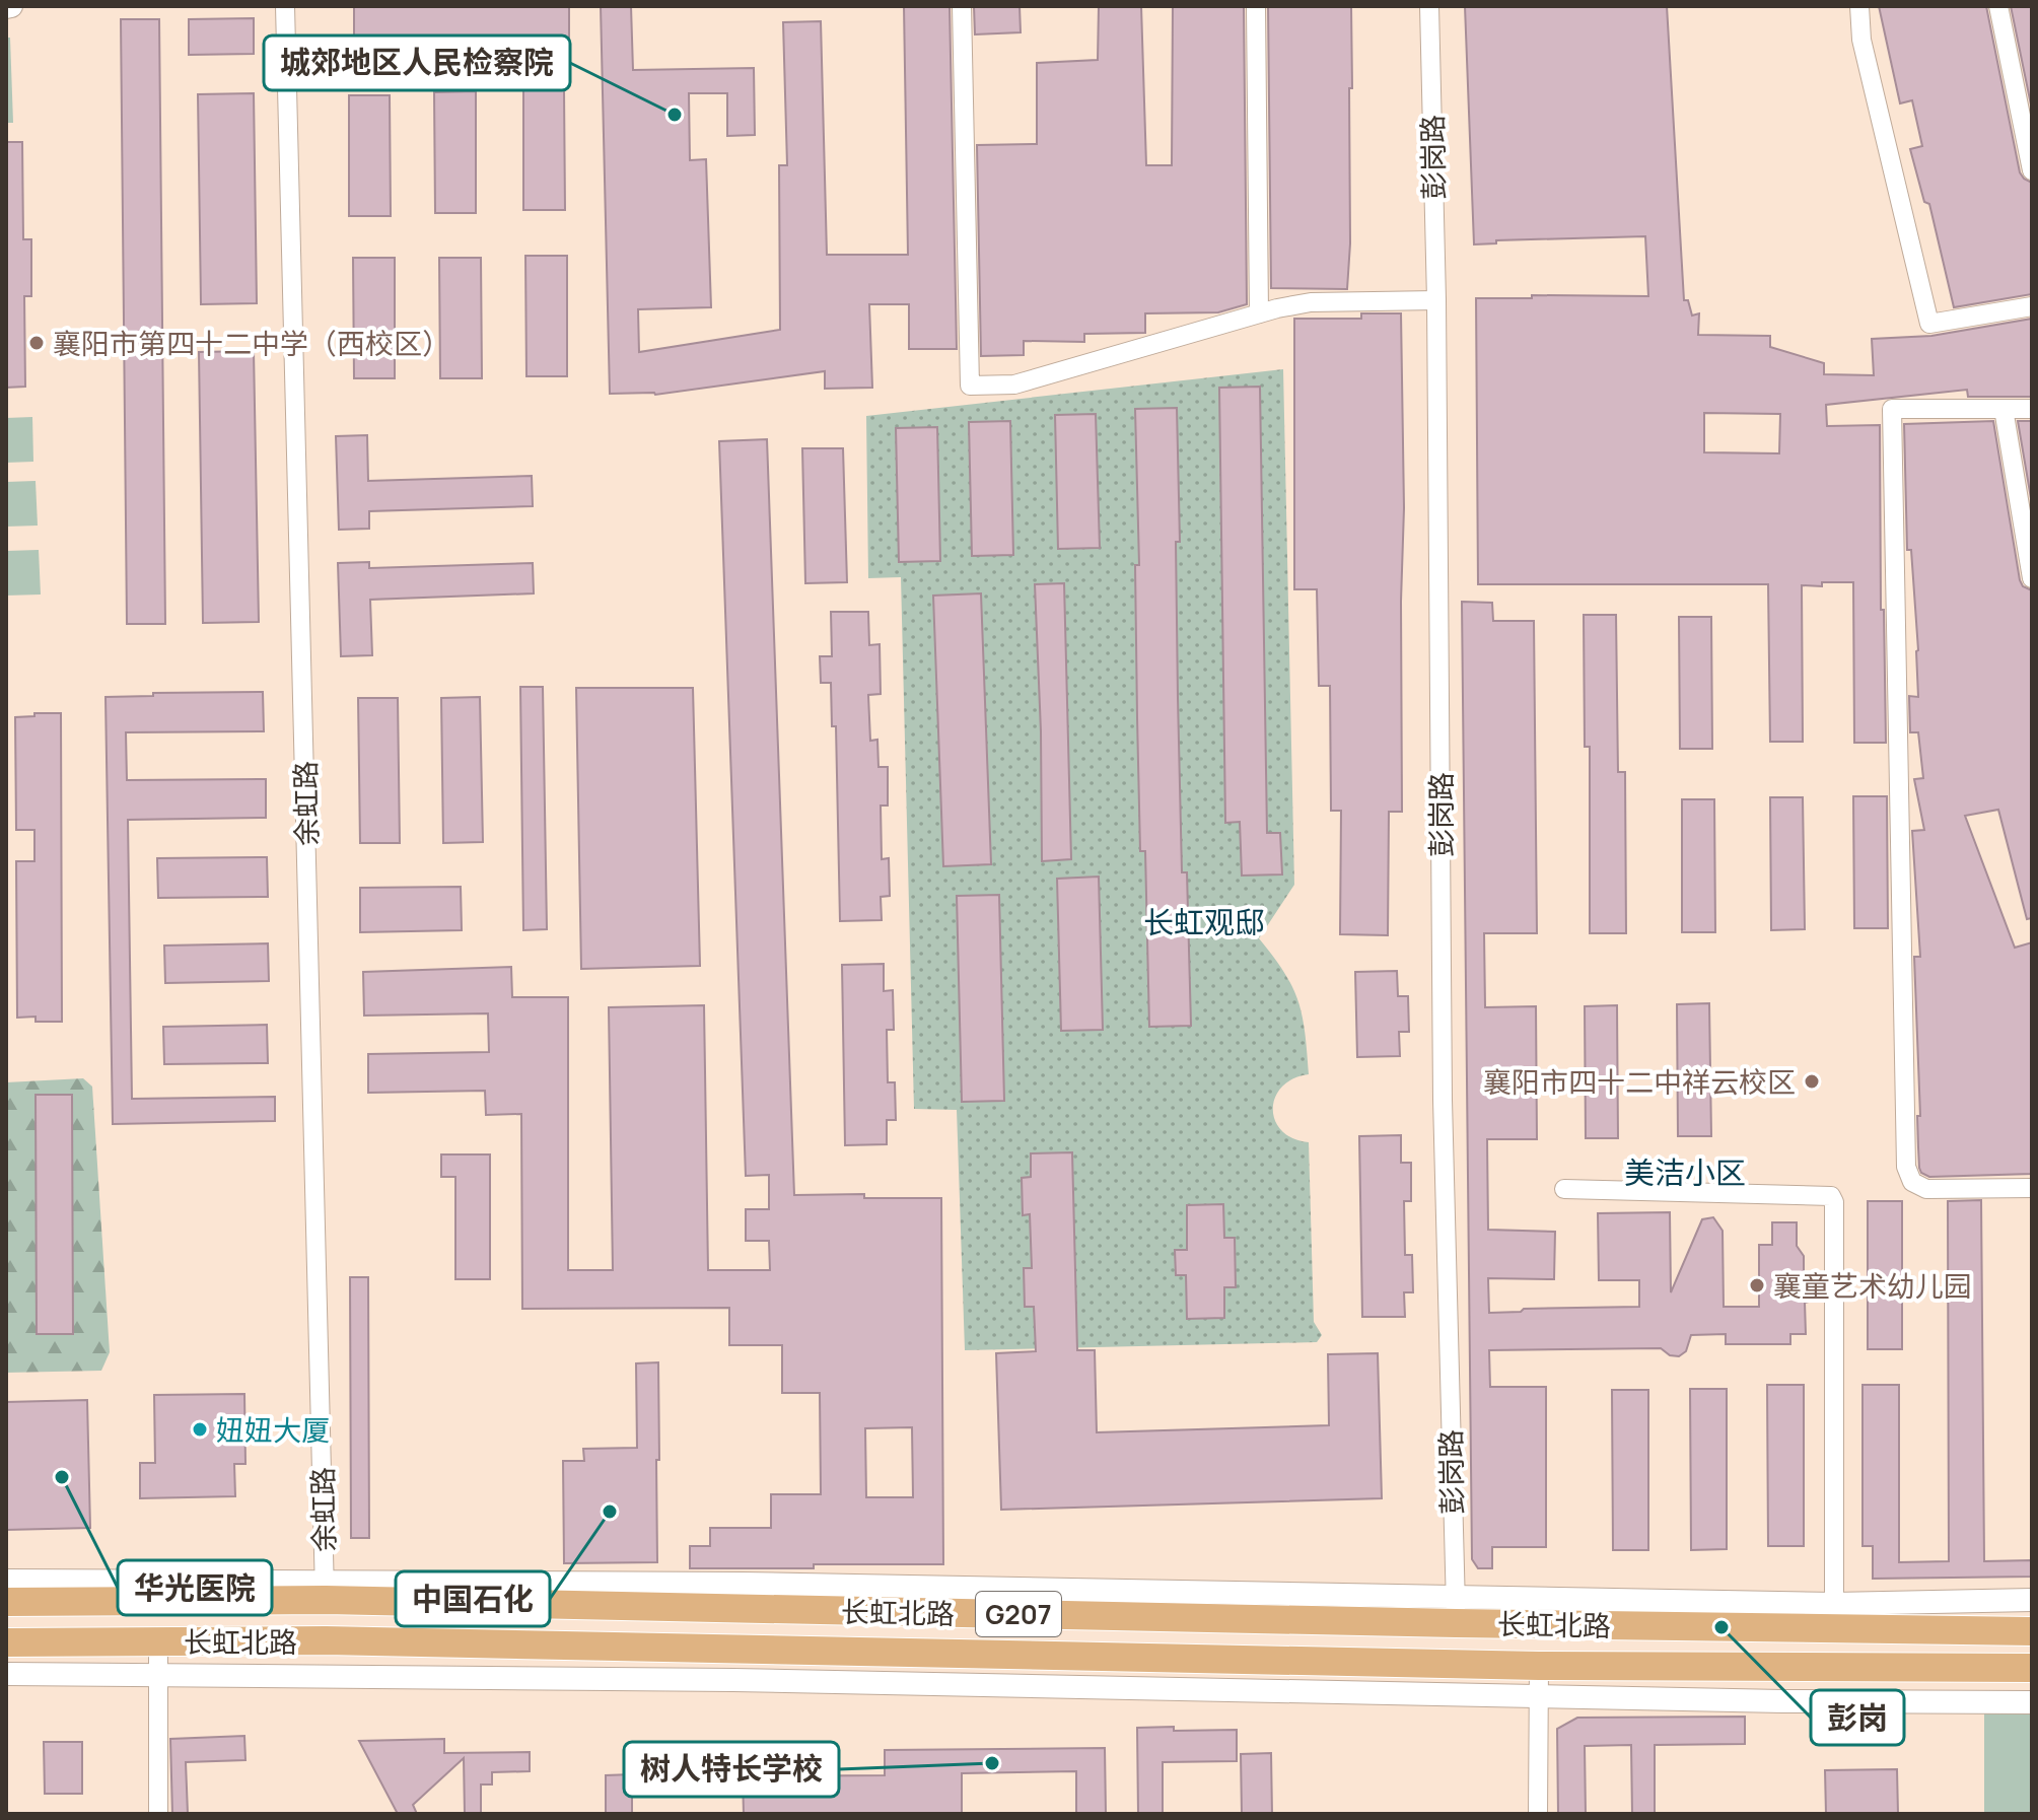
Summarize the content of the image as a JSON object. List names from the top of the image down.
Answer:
{
  "streets": {
    "highway": ["长虹北路", "G207"],
    "street": ["彭岗路", "余虹路"]
  },
  "crossings": [
    ["彭岗路", "长虹北路"],
    ["余虹路", "长虹北路"]
  ],
  "districts": ["长虹观邸", "美洁小区"],
  "places": [
    "城郊地区人民检察院",
    "襄阳市第四十二中学（西校区）",
    "襄阳市四十二中祥云校区",
    "襄童艺术幼儿园",
    "妞妞大厦",
    "华光医院",
    "中国石化",
    "彭岗",
    "树人特长学校"
  ]
}
